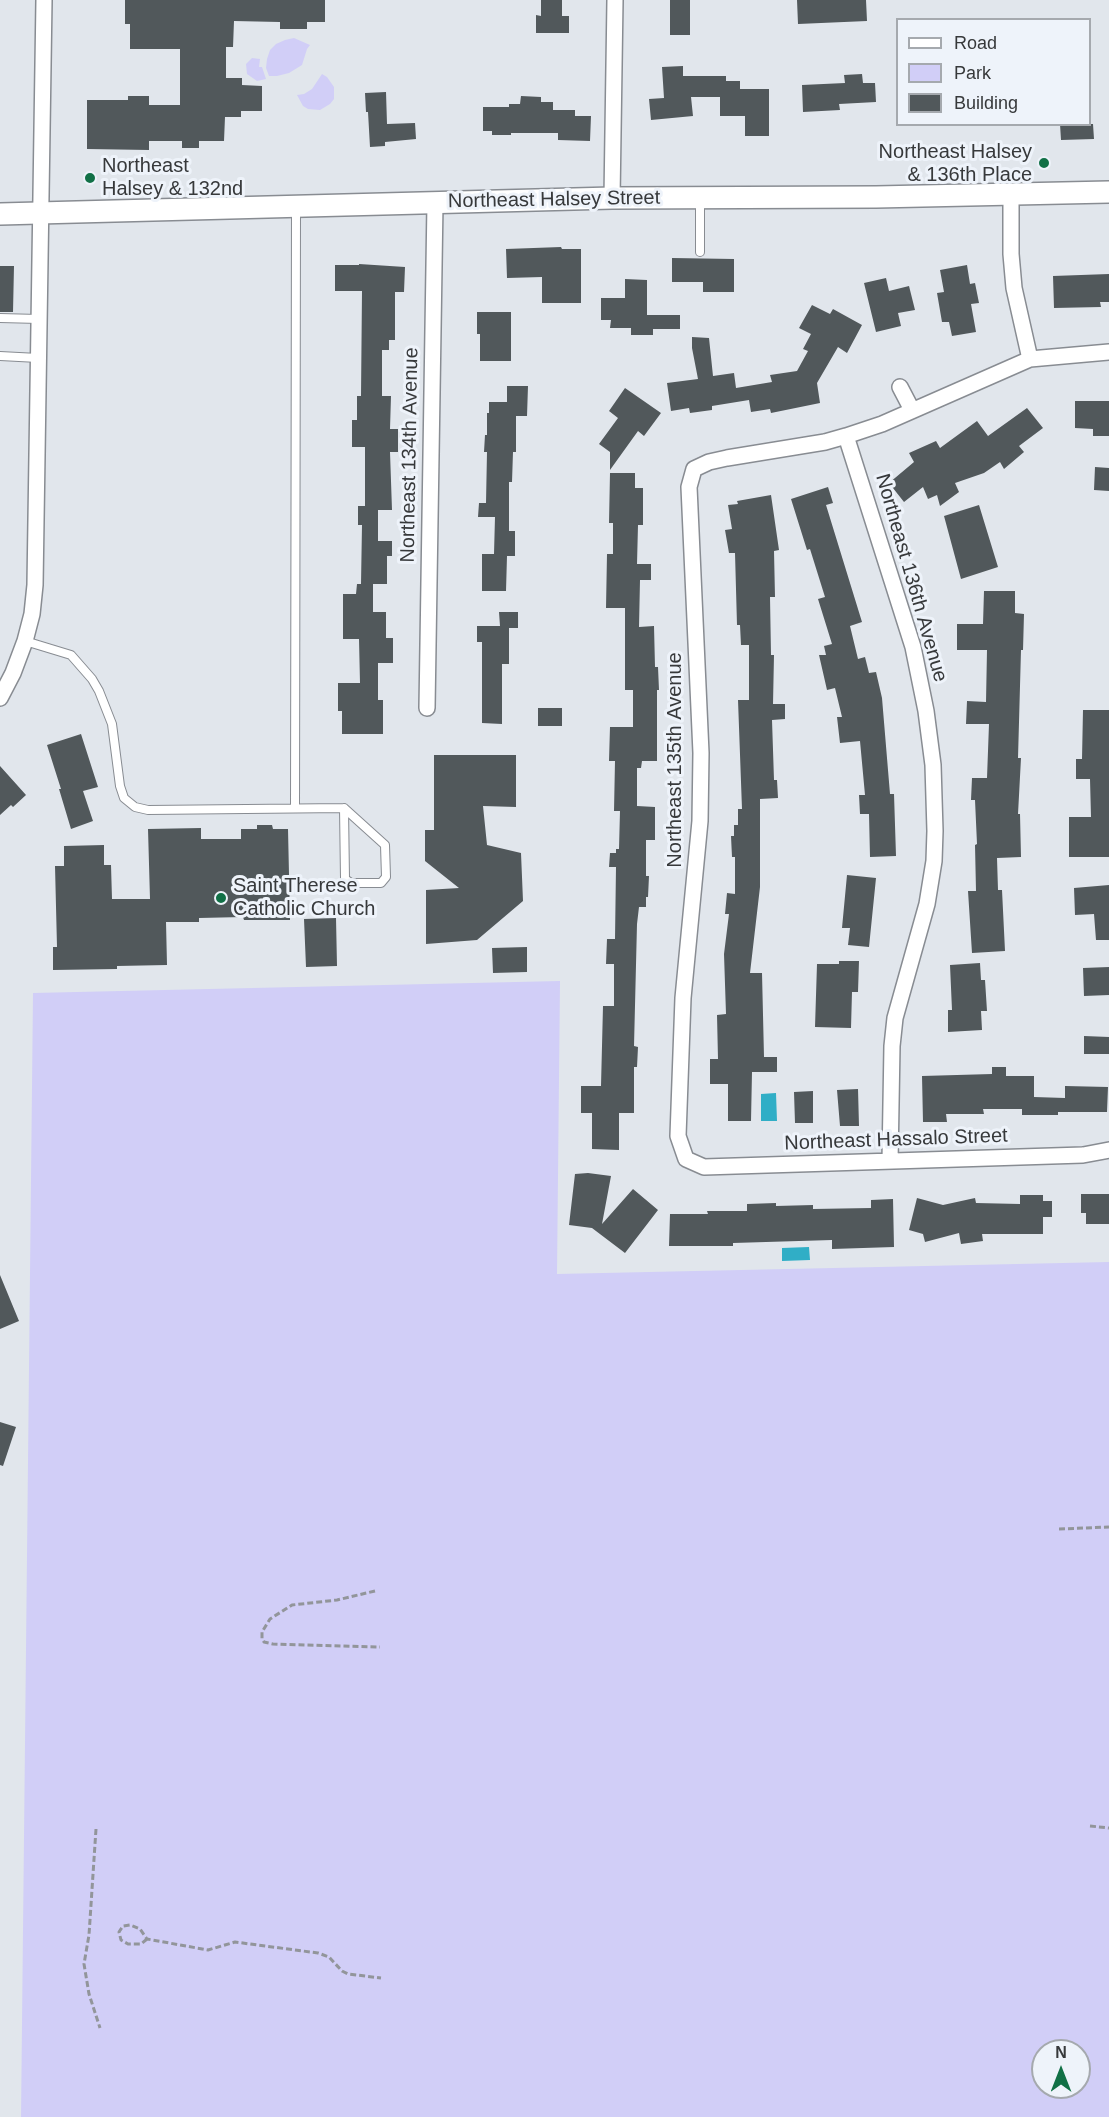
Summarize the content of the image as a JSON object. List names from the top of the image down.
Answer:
{
  "streets": {
    "main road": ["Northeast Halsey Street"],
    "street": [
      "Northeast 134th Avenue",
      "Northeast 136th Avenue",
      "Northeast 135th Avenue",
      "Northeast Hassalo Street"
    ]
  },
  "crossings": [
    ["Northeast Halsey Street", "Northeast 134th Avenue"],
    ["Northeast 136th Avenue", "Northeast 135th Avenue"],
    ["Northeast 136th Avenue", "Northeast Hassalo Street"],
    ["Northeast 135th Avenue", "Northeast Hassalo Street"]
  ],
  "places": ["Northeast Halsey & 136th Place", "Northeast Halsey & 132nd", "Saint Therese Catholic Church"],
  "legend": ["Road", "Park", "Building"],
  "north": "top"
}
